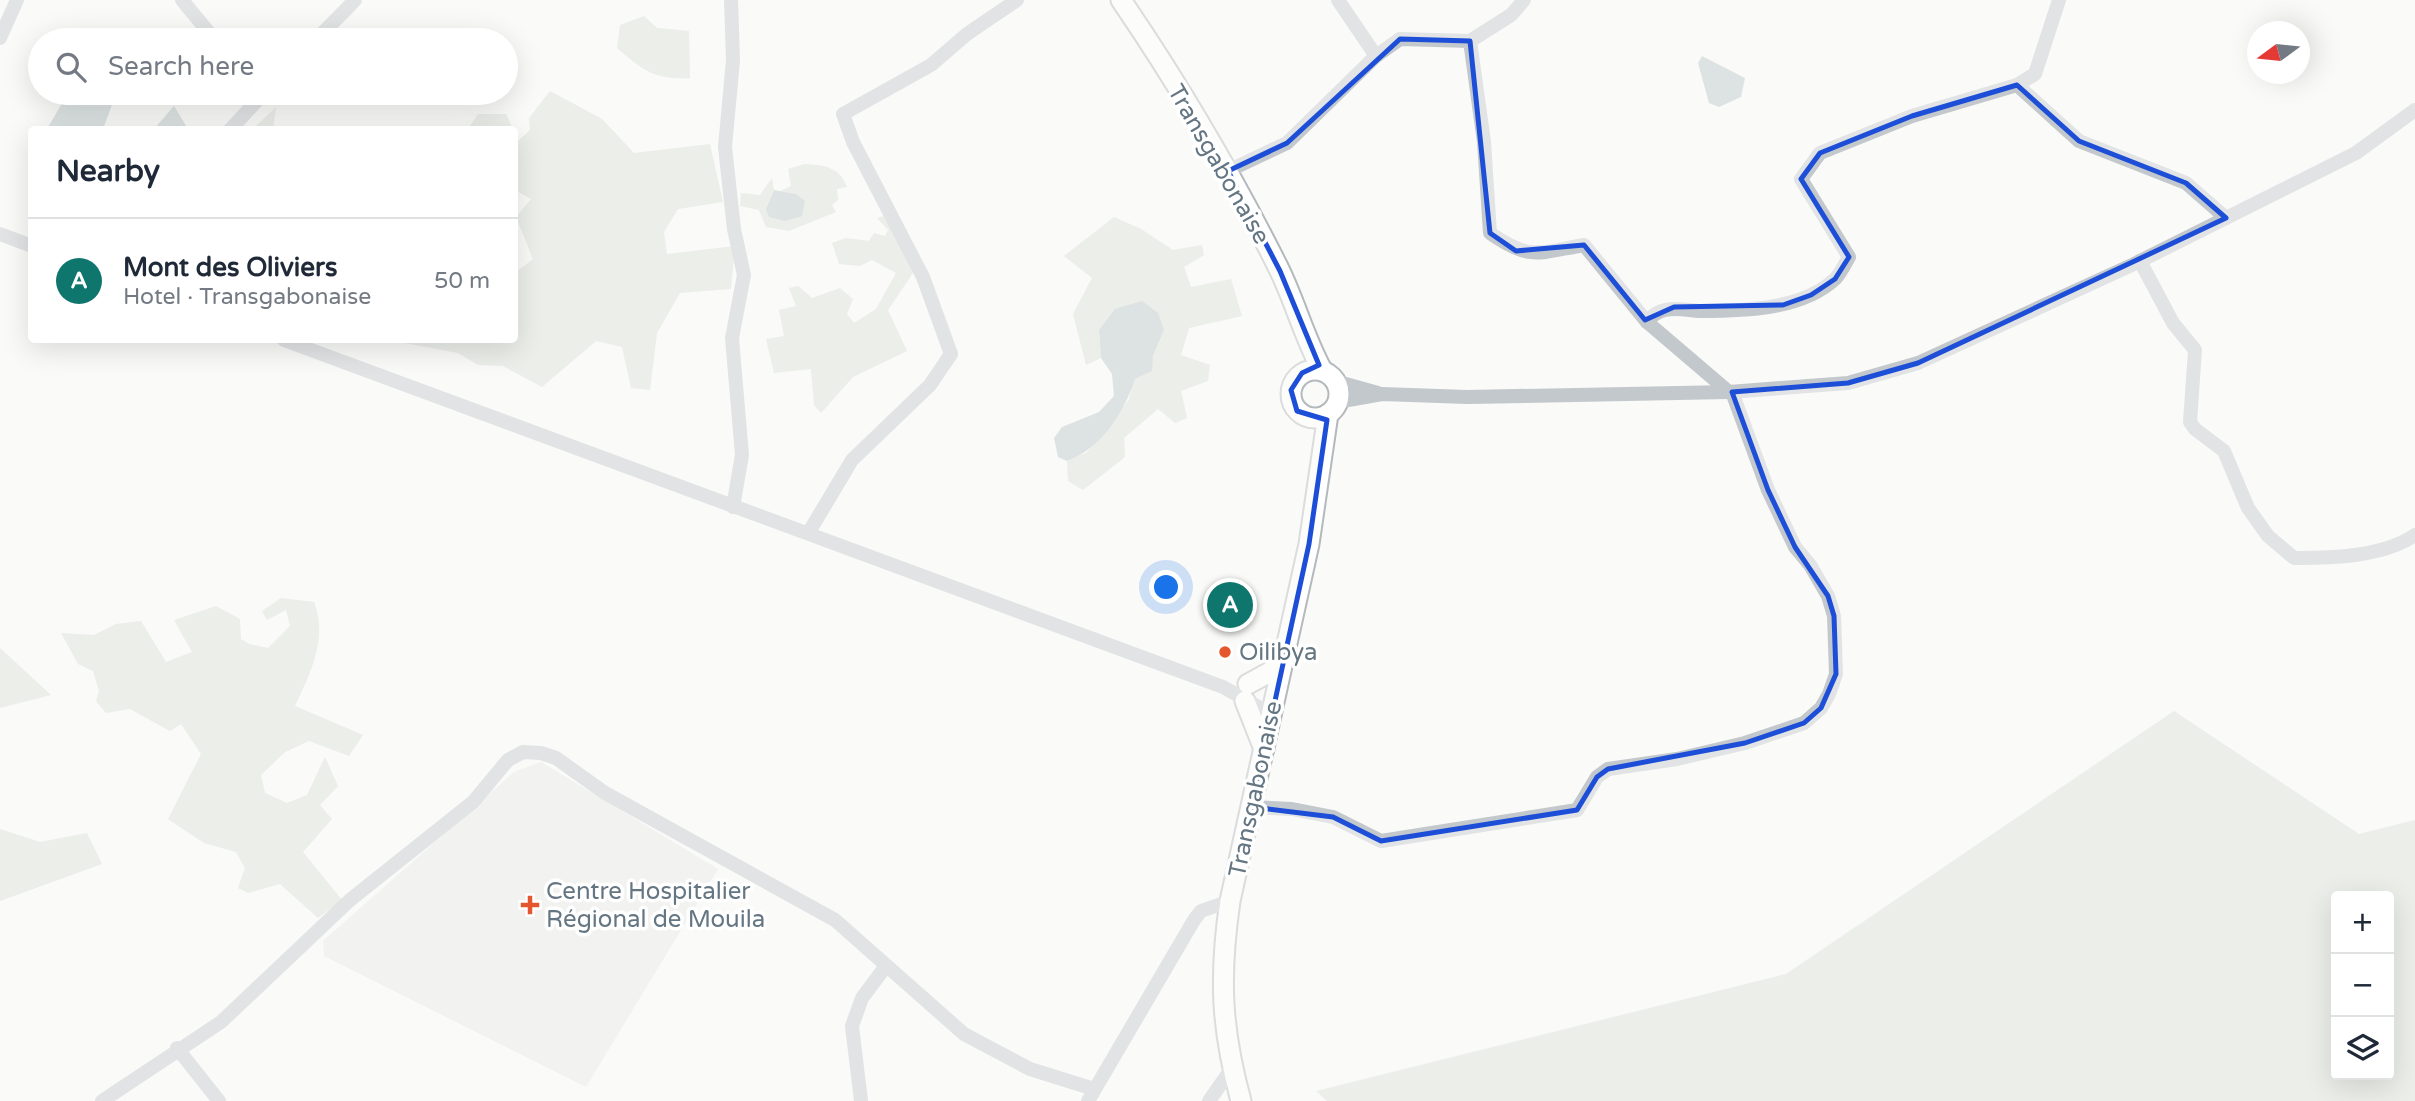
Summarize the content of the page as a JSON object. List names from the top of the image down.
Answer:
{
  "streets": {
    "highway": ["Transgabonaise"]
  },
  "places": {
    "other": ["Oilibya"],
    "health": ["Centre Hospitalier Régional de Mouila"]
  },
  "north": "left",
  "page": {
    "search": "Search here",
    "heading": "Nearby",
    "list": [
      {
        "mark": "A",
        "name": "Mont des Oliviers",
        "note": "Hotel · Transgabonaise",
        "value": "50 m"
      }
    ],
    "pins": "A",
    "map_buttons": ["+", "−"]
  }
}
